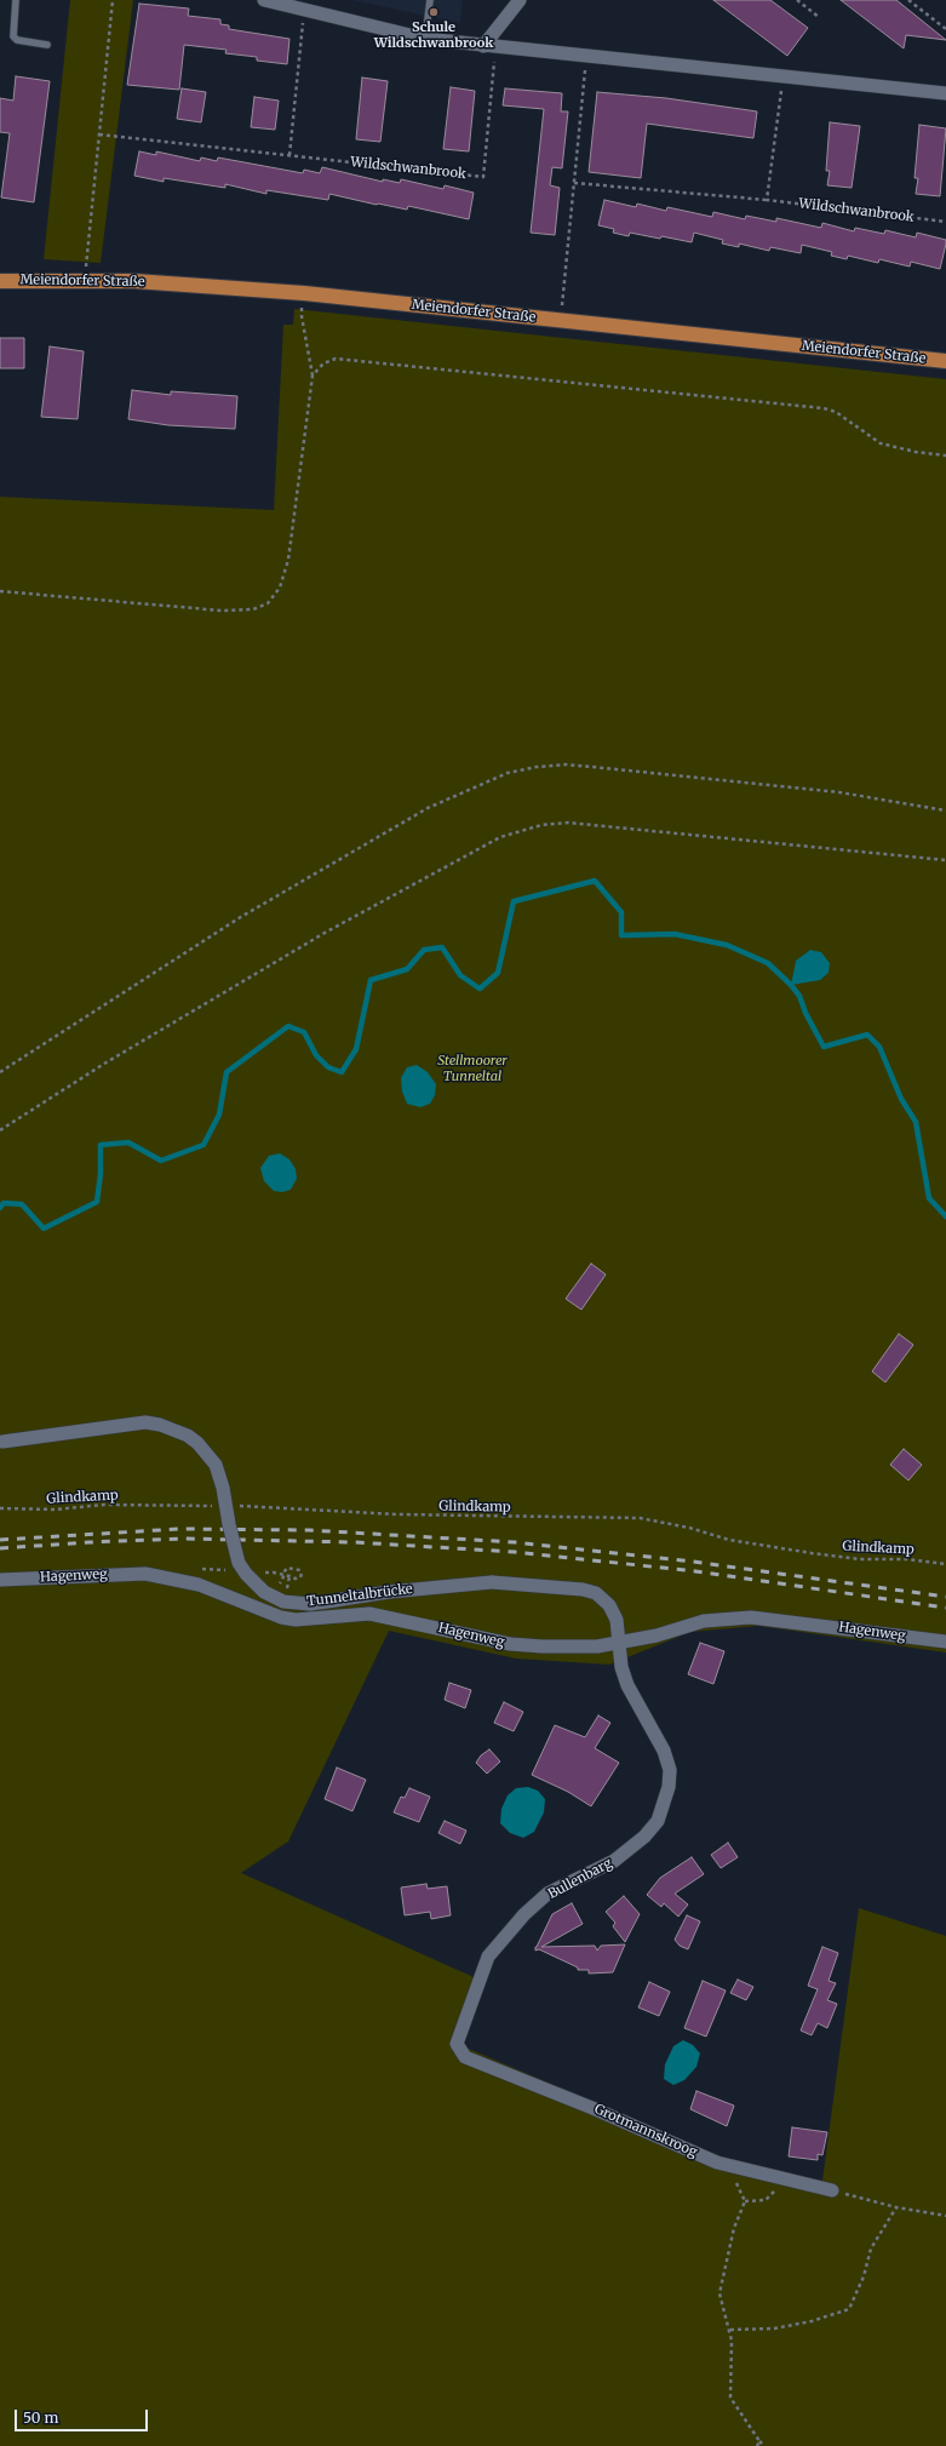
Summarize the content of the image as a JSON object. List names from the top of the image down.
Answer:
{
  "streets": {
    "main road": ["Meiendorfer Straße"],
    "street": [
      "Hagenweg",
      "Tunneltalbrücke",
      "Bullenbarg",
      "Grotmannskroog"
    ],
    "path": ["Wildschwanbrook", "Glindkamp"]
  },
  "crossings": [
    ["Hagenweg", "Tunneltalbrücke"],
    ["Hagenweg", "Bullenbarg"],
    ["Tunneltalbrücke", "Bullenbarg"],
    ["Bullenbarg", "Grotmannskroog"]
  ],
  "parks": ["Stellmoorer Tunneltal"],
  "places": ["Schule Wildschwanbrook"],
  "scale_bar": "50 m"
}
